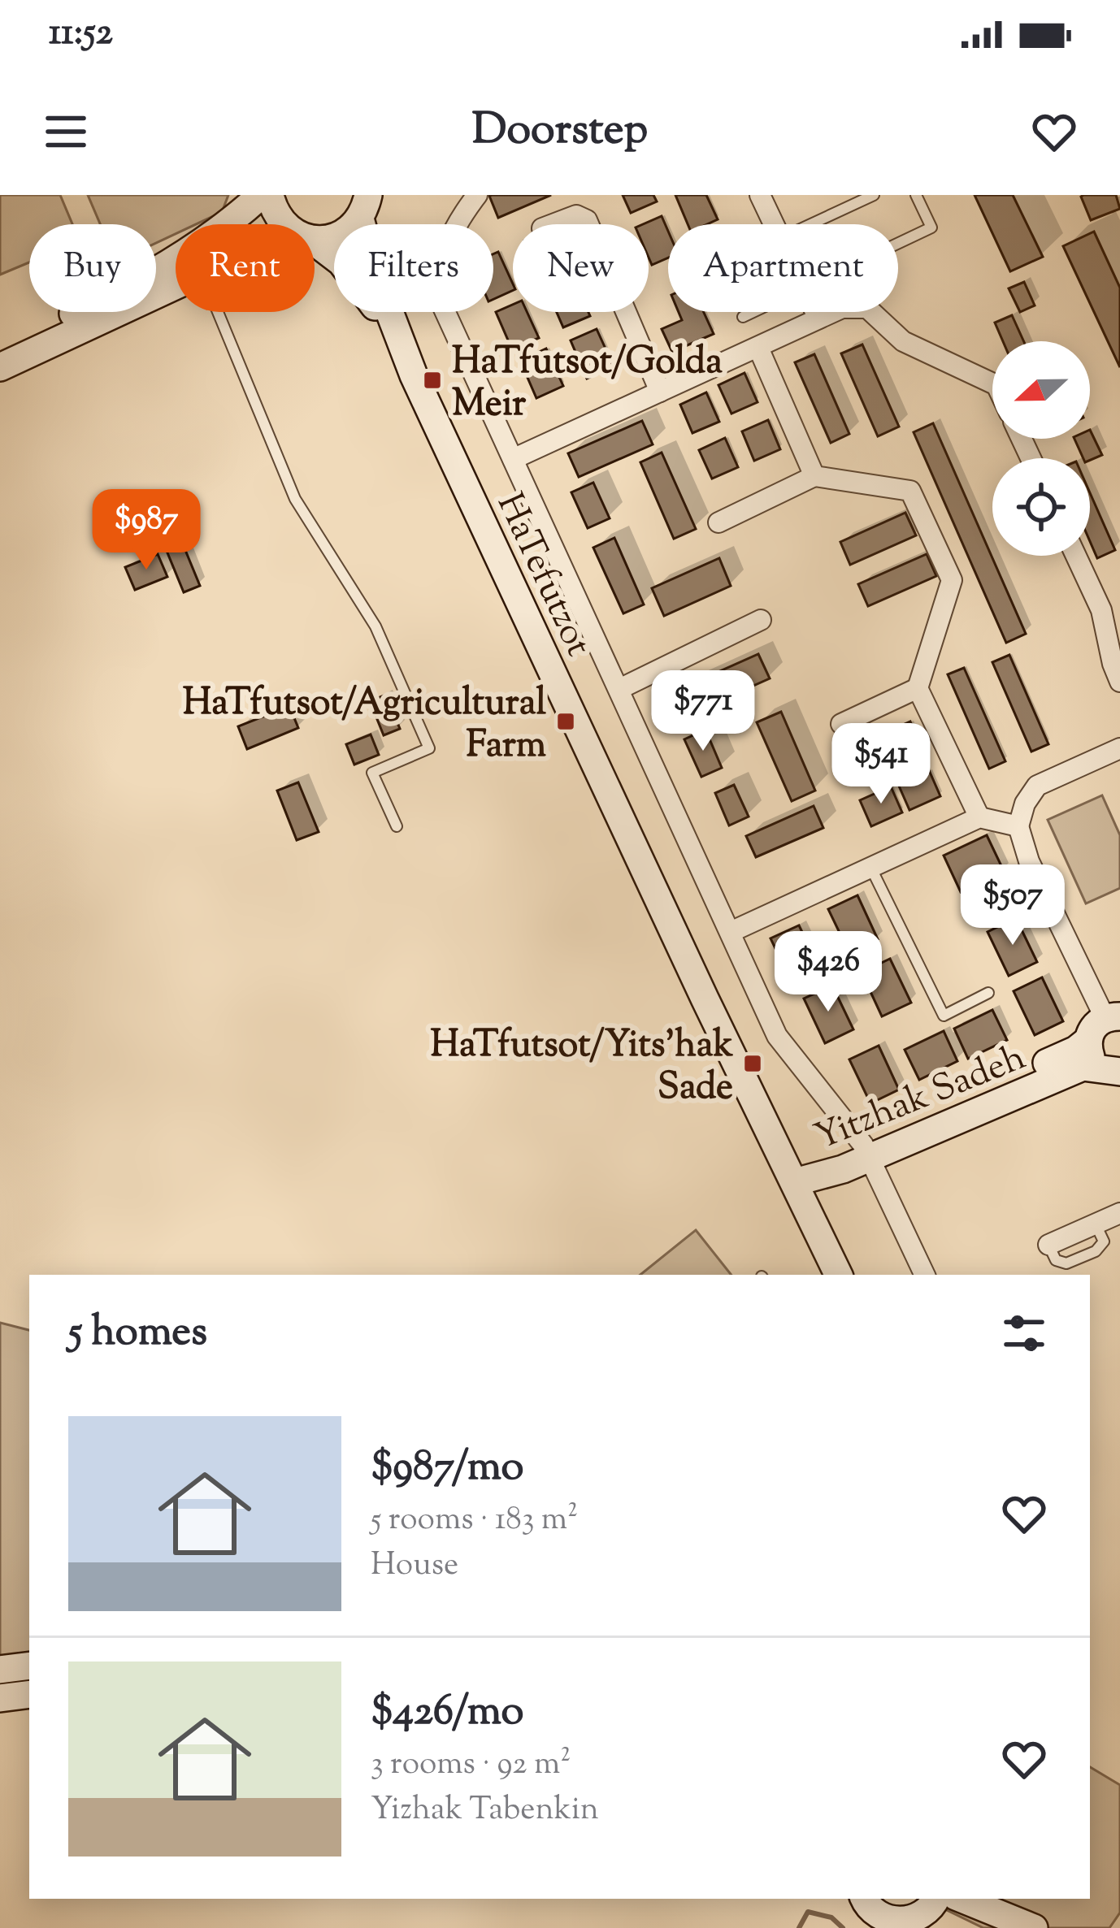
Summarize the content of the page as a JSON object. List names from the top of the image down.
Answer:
{
  "streets": {
    "main road": ["HaTefutzot", "Yitzhak Sadeh"]
  },
  "crossings": [
    ["HaTefutzot", "Yitzhak Sadeh"]
  ],
  "places": {
    "transit": ["HaTfutsot/Golda Meir", "HaTfutsot/Agricultural Farm", "HaTfutsot/Yits'hak Sade"]
  },
  "north": "left",
  "page": {
    "status": "11:52",
    "header": "Doorstep",
    "chip": [
      "Buy",
      "Rent",
      "Filters",
      "New",
      "Apartment"
    ],
    "price": [
      "$987",
      "$771",
      "$541",
      "$507",
      "$426"
    ],
    "heading": "5 homes",
    "list": [
      {
        "name": "$987/mo",
        "note": "5 rooms · 183 m² · House"
      },
      {
        "name": "$426/mo",
        "note": "3 rooms · 92 m² · Yizhak Tabenkin"
      }
    ]
  }
}
